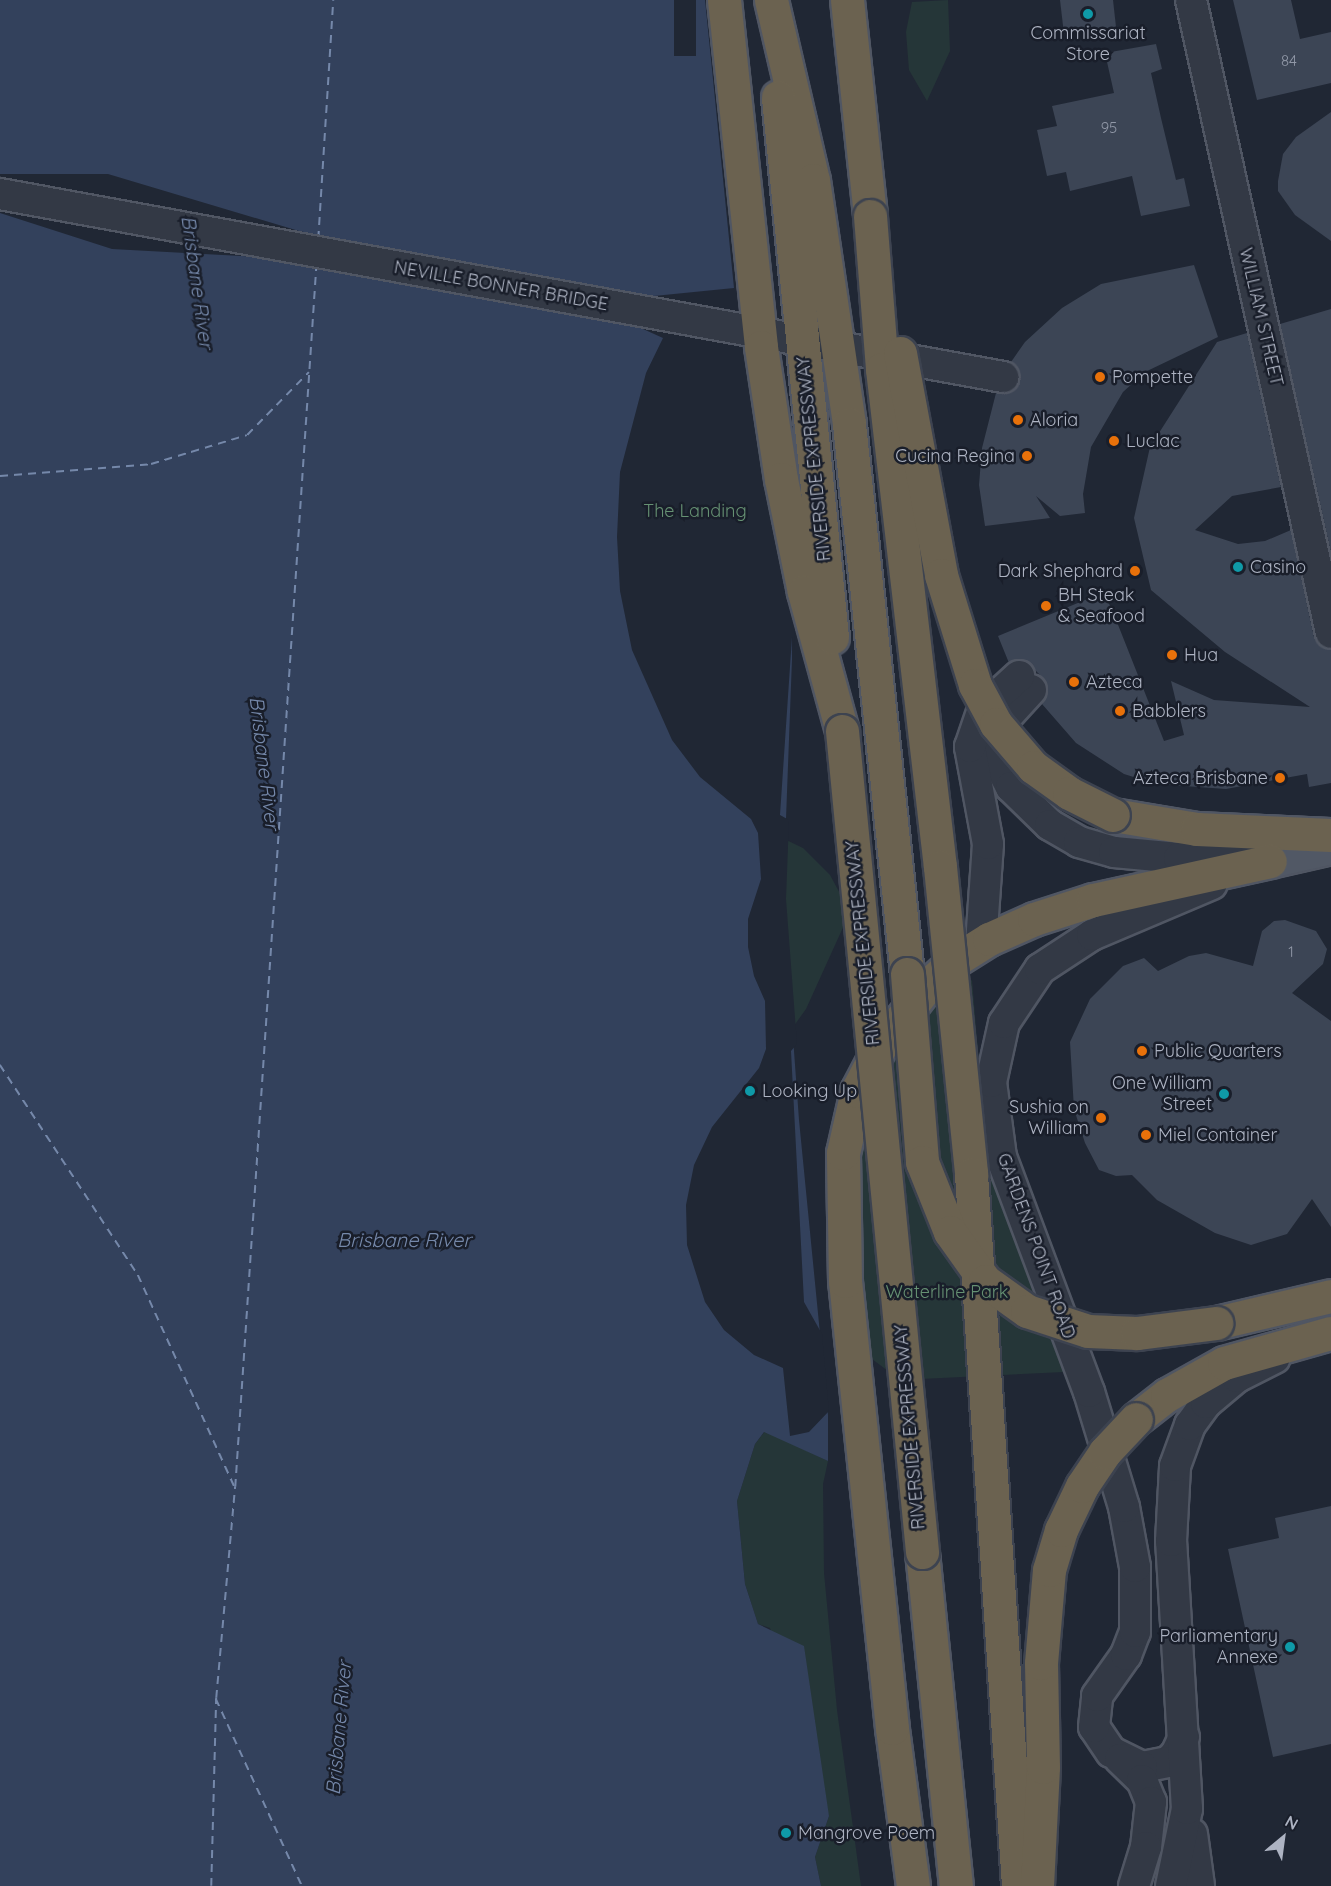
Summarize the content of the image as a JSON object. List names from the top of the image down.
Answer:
{
  "streets": {
    "highway": ["RIVERSIDE EXPRESSWAY"],
    "street": ["NEVILLE BONNER BRIDGE", "WILLIAM STREET", "GARDENS POINT ROAD"]
  },
  "water": ["Brisbane River"],
  "parks": ["The Landing", "Waterline Park"],
  "places": [
    "Commissariat Store",
    "Pompette",
    "Aloria",
    "Luclac",
    "Cucina Regina",
    "Casino",
    "Dark Shephard",
    "BH Steak & Seafood",
    "Hua",
    "Azteca",
    "Babblers",
    "Azteca Brisbane",
    "Public Quarters",
    "Looking Up",
    "One William Street",
    "Sushia on William",
    "Miel Container",
    "Parliamentary Annexe",
    "Mangrove Poem"
  ],
  "house_numbers": ["84", "95", "1"],
  "north": "top right"
}
